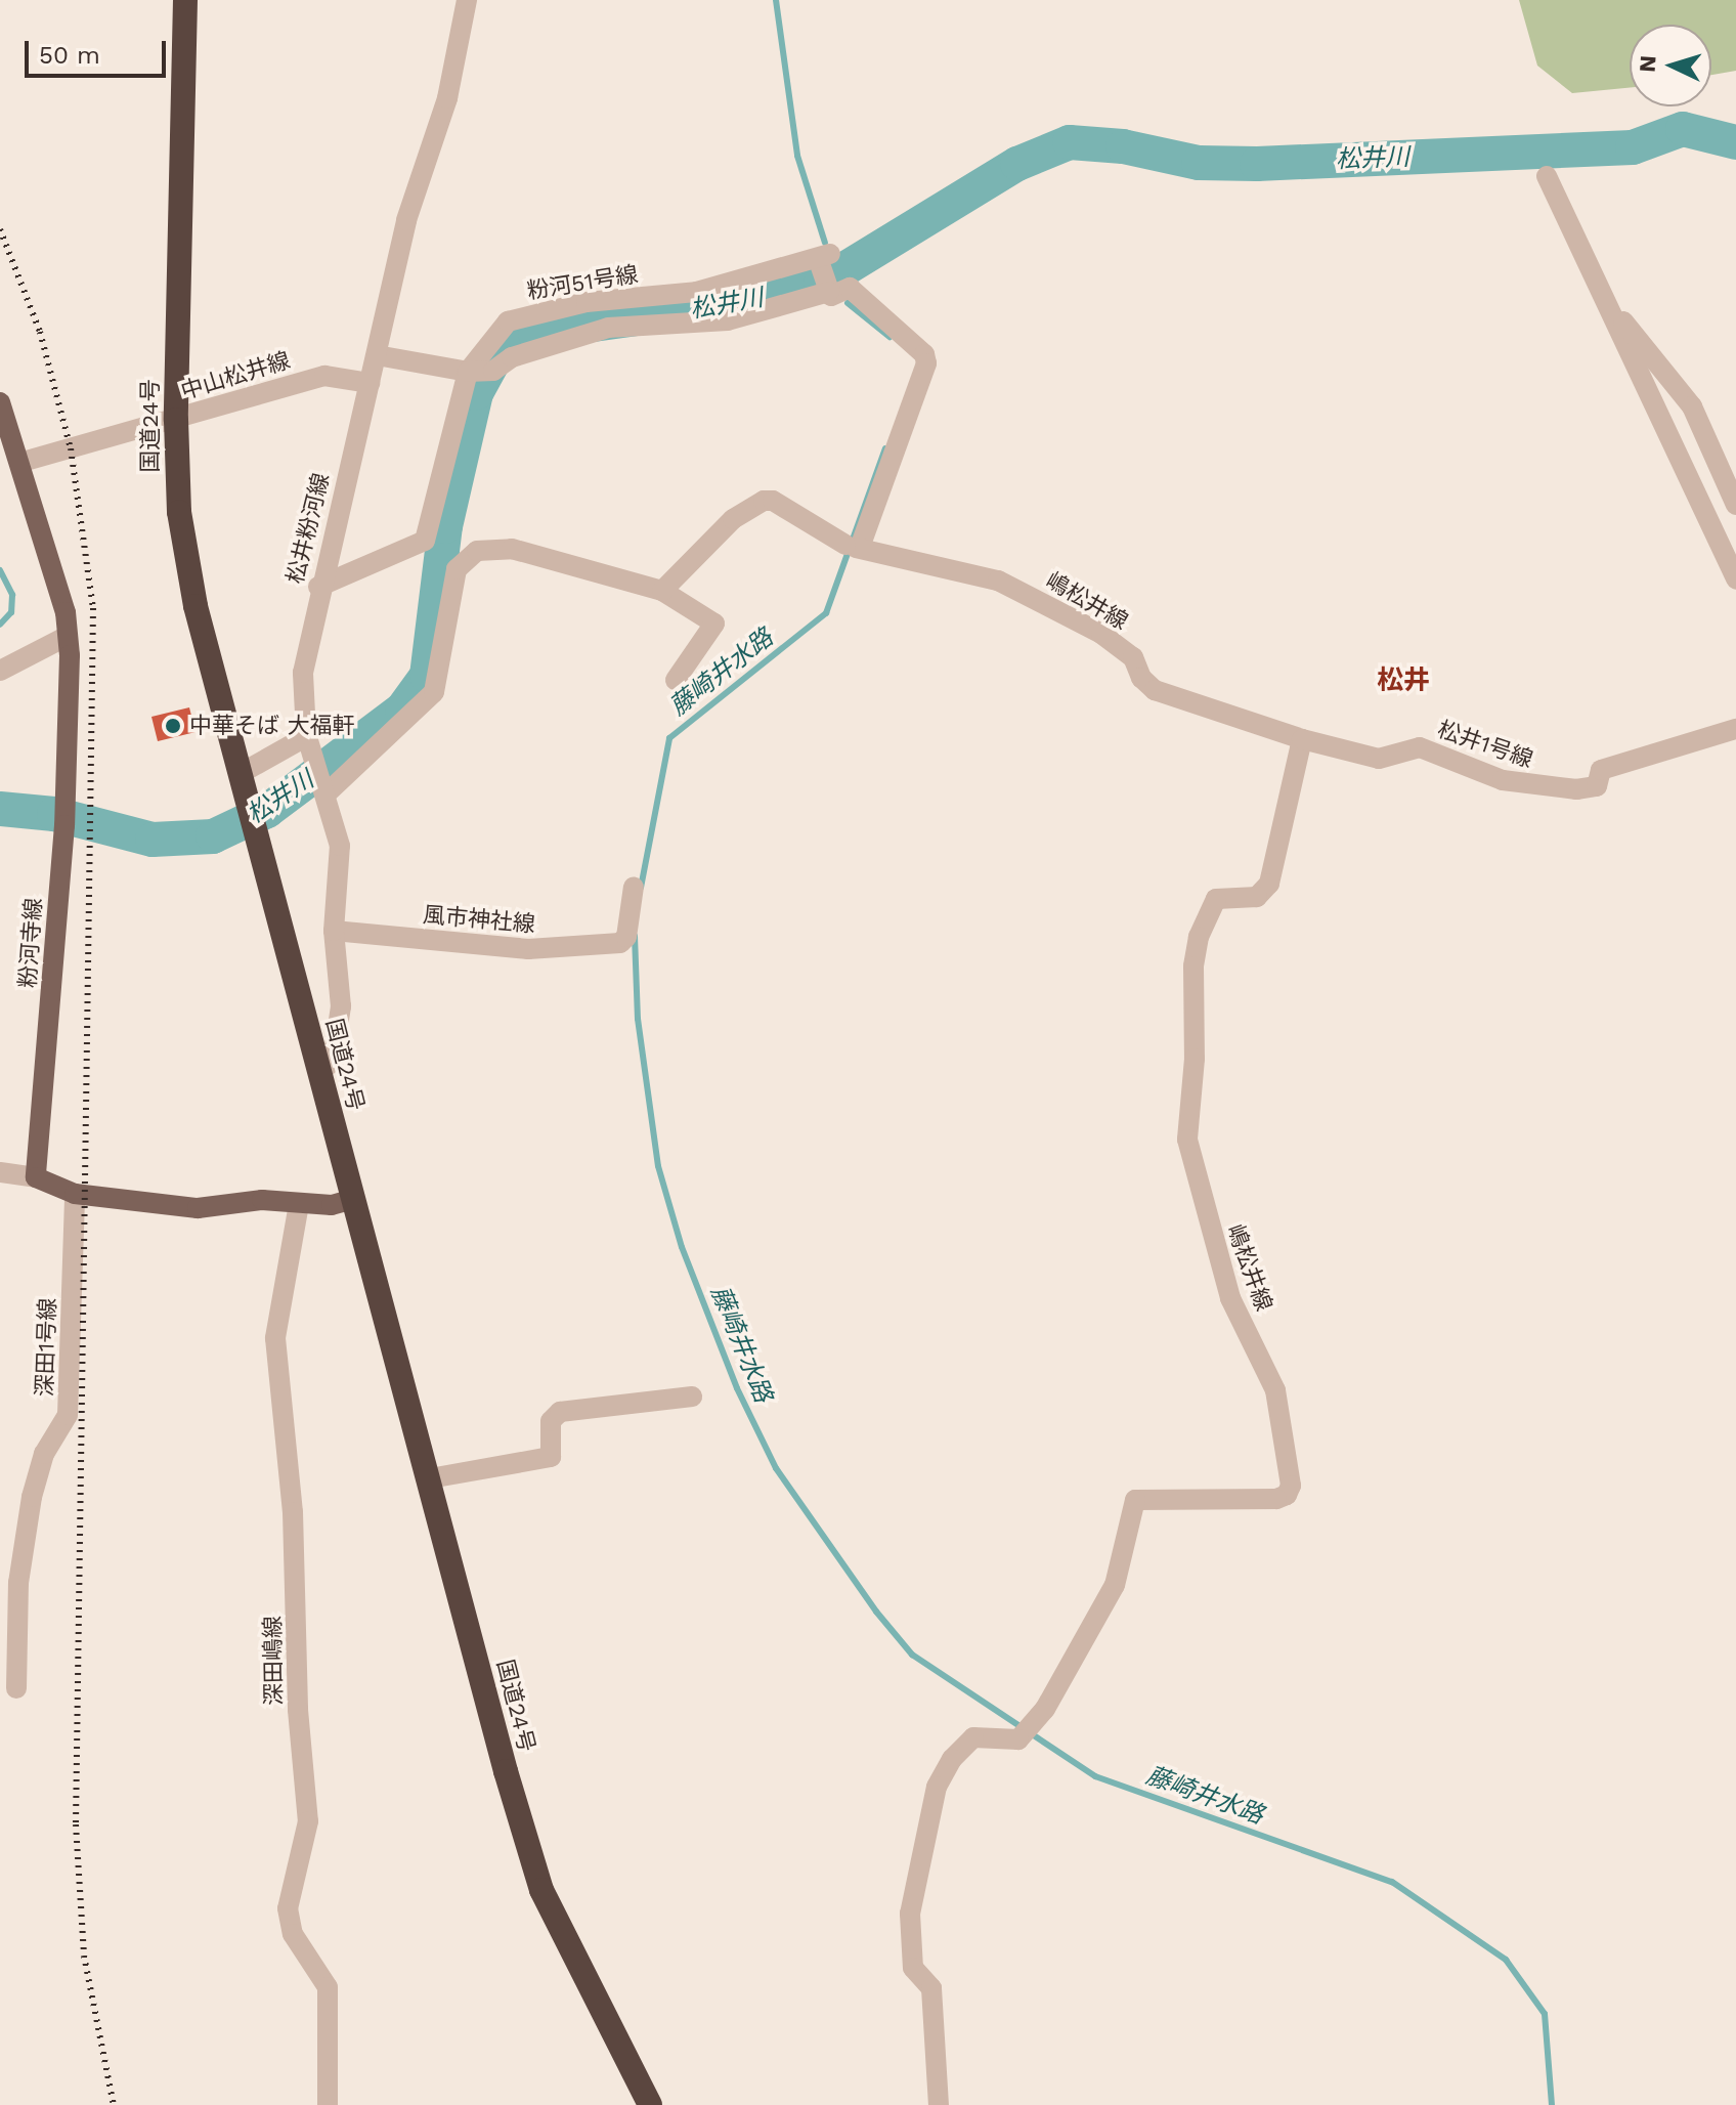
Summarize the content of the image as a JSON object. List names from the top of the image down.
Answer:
{
  "streets": {
    "highway": ["国道24号"],
    "main road": ["粉河寺線"],
    "street": [
      "粉河51号線",
      "中山松井線",
      "松井粉河線",
      "嶋松井線",
      "松井1号線",
      "風市神社線",
      "深田1号線",
      "深田嶋線"
    ]
  },
  "crossings": [
    ["中山松井線", "国道24号"],
    ["中山松井線", "松井粉河線"],
    ["中山松井線", "粉河寺線"],
    ["国道24号", "松井粉河線"],
    ["松井粉河線", "風市神社線"],
    ["嶋松井線", "松井1号線"]
  ],
  "districts": ["松井"],
  "water": ["松井川", "藤崎井水路"],
  "places": ["中華そば 大福軒"],
  "scale_bar": "50 m",
  "north": "left"
}
